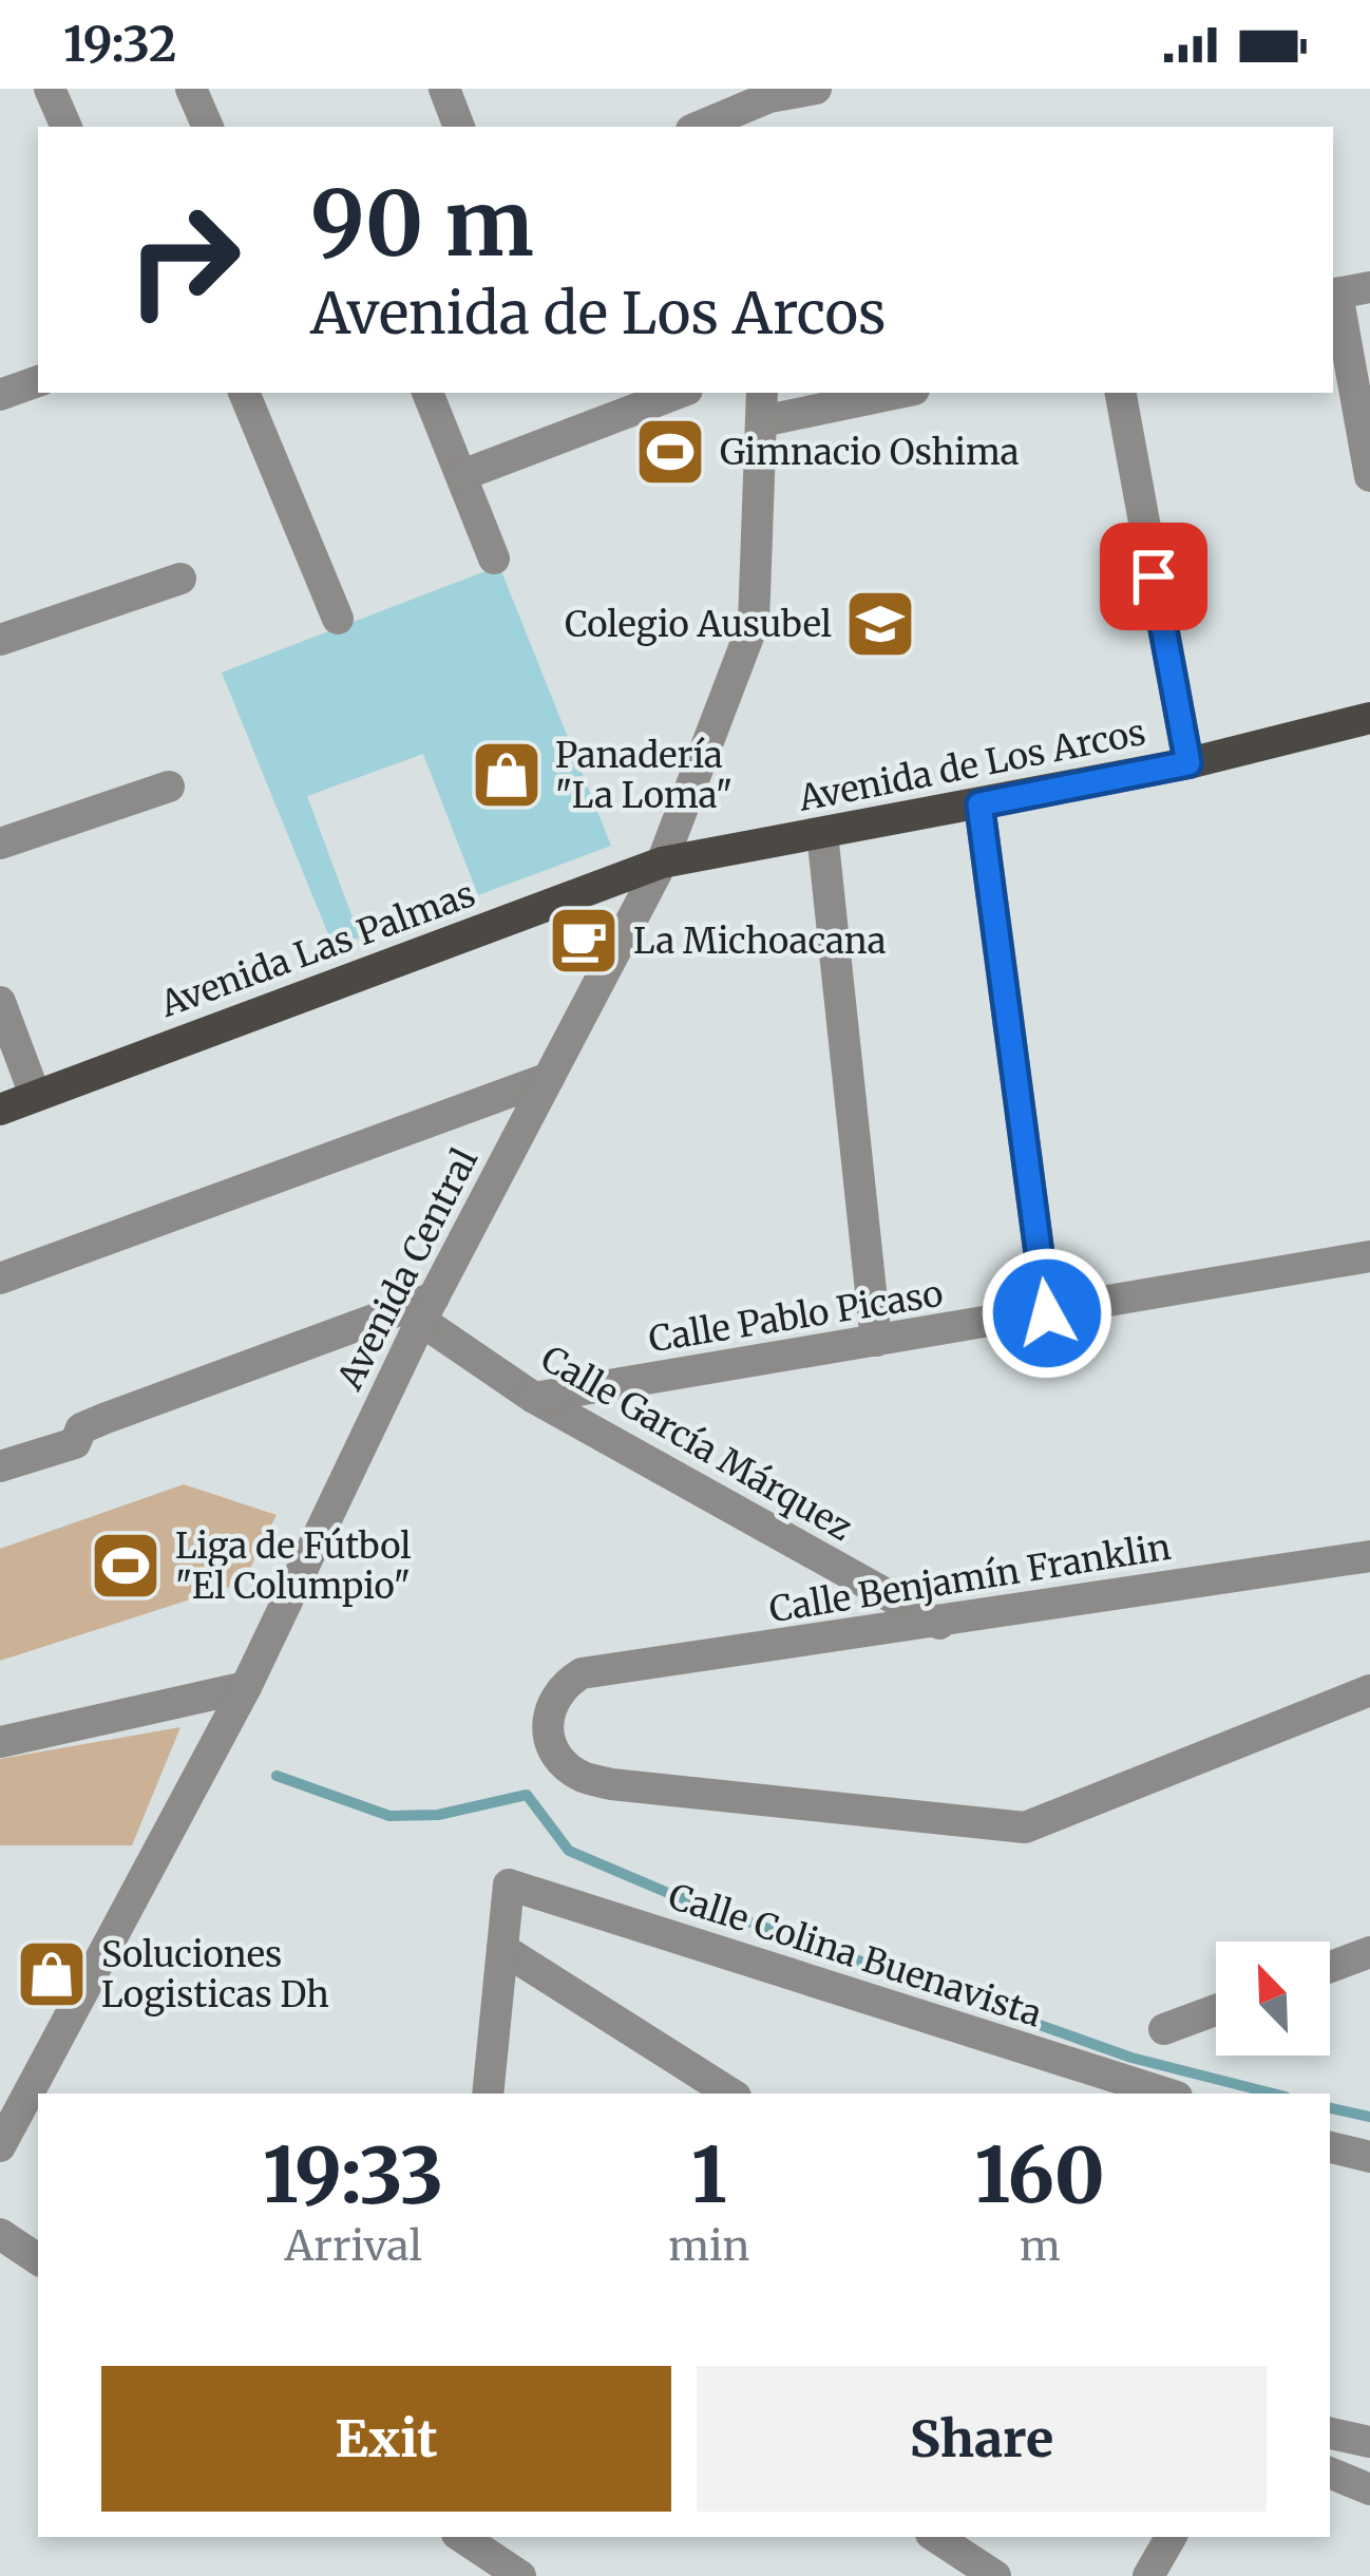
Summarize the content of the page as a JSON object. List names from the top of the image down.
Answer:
{
  "streets": {
    "main road": ["Avenida de Los Arcos", "Avenida Las Palmas"],
    "street": [
      "Avenida Central",
      "Calle Pablo Picaso",
      "Calle García Márquez",
      "Calle Benjamín Franklin",
      "Calle Colina Buenavista"
    ]
  },
  "crossings": [
    ["Avenida de Los Arcos", "Avenida Las Palmas"],
    ["Avenida de Los Arcos", "Avenida Central"],
    ["Avenida Las Palmas", "Avenida Central"],
    ["Avenida Central", "Calle García Márquez"],
    ["Calle Pablo Picaso", "Calle García Márquez"],
    ["Calle García Márquez", "Calle Benjamín Franklin"]
  ],
  "places": {
    "sports": ["Gimnacio Oshima", "Liga de Fútbol \"El Columpio\""],
    "school or university": ["Colegio Ausubel"],
    "shop": ["Panadería \"La Loma\"", "Soluciones Logisticas Dh"],
    "cafe": ["La Michoacana"]
  },
  "north": "top left",
  "page": {
    "status": "19:32",
    "turn": ["90 m", "Avenida de Los Arcos"],
    "eta": [
      "19:33",
      "Arrival",
      "1",
      "min",
      "160",
      "m"
    ],
    "buttons": ["Exit", "Share"]
  }
}
